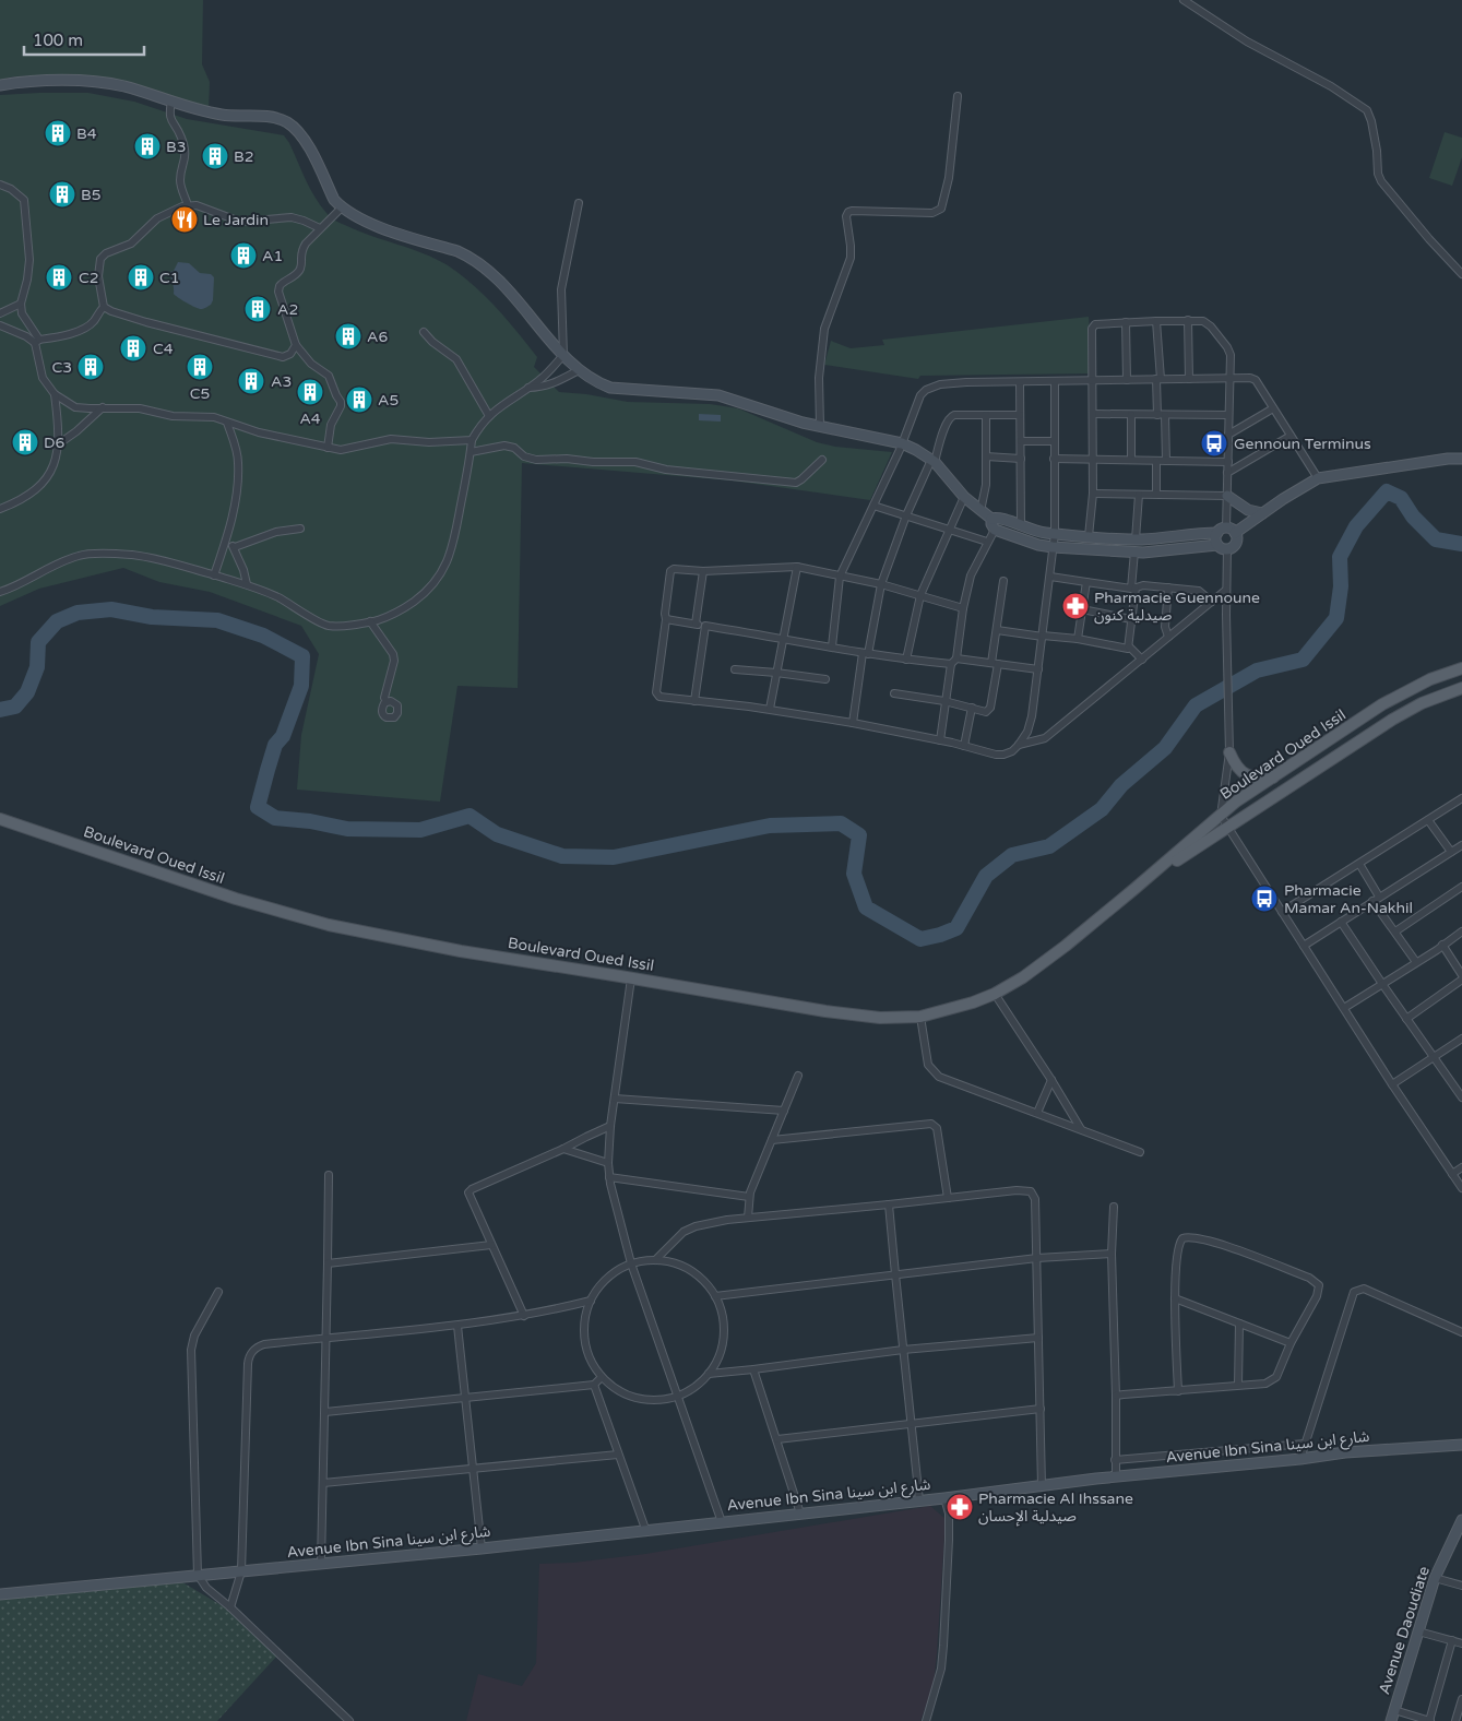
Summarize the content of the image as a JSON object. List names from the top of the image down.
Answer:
{
  "streets": {
    "main road": ["Boulevard Oued Issil"],
    "street": ["Avenue Ibn Sina شارع ابن سينا", "Avenue Daoudiate"]
  },
  "places": {
    "building": [
      "B4",
      "B3",
      "B2",
      "B5",
      "A1",
      "C2",
      "C1",
      "A2",
      "A6",
      "C4",
      "C3",
      "C5",
      "A3",
      "A4",
      "A5",
      "D6"
    ],
    "restaurant": ["Le Jardin"],
    "bus stop": ["Gennoun Terminus", "Pharmacie Mamar An-Nakhil"],
    "pharmacy": ["Pharmacie Guennoune صيدلية كنون", "Pharmacie Al Ihssane صيدلية الإحسان"]
  },
  "scale_bar": "100 m"
}
